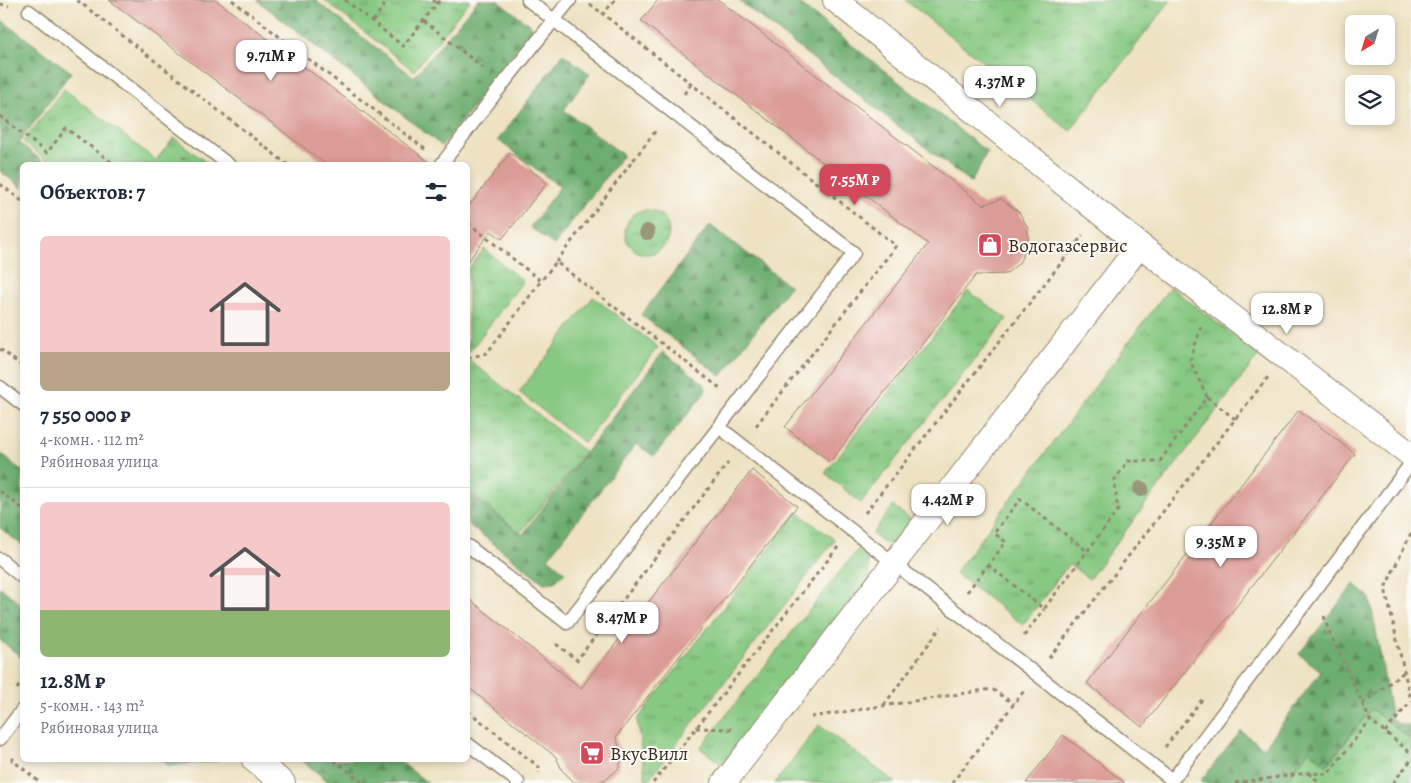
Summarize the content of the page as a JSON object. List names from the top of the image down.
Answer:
{
  "places": {
    "shop": ["Водогазсервис"],
    "supermarket": ["ВкусВилл"]
  },
  "north": "bottom left",
  "page": {
    "price": [
      "9.71M ₽",
      "4.37M ₽",
      "7.55M ₽",
      "12.8M ₽",
      "4.42M ₽",
      "9.35M ₽",
      "8.47M ₽"
    ],
    "heading": "Объектов: 7",
    "list": [
      {
        "name": "7 550 000 ₽",
        "note": "4-комн. · 112 m² · Рябиновая улица"
      },
      {
        "name": "12.8M ₽",
        "note": "5-комн. · 143 m² · Рябиновая улица"
      }
    ]
  }
}
